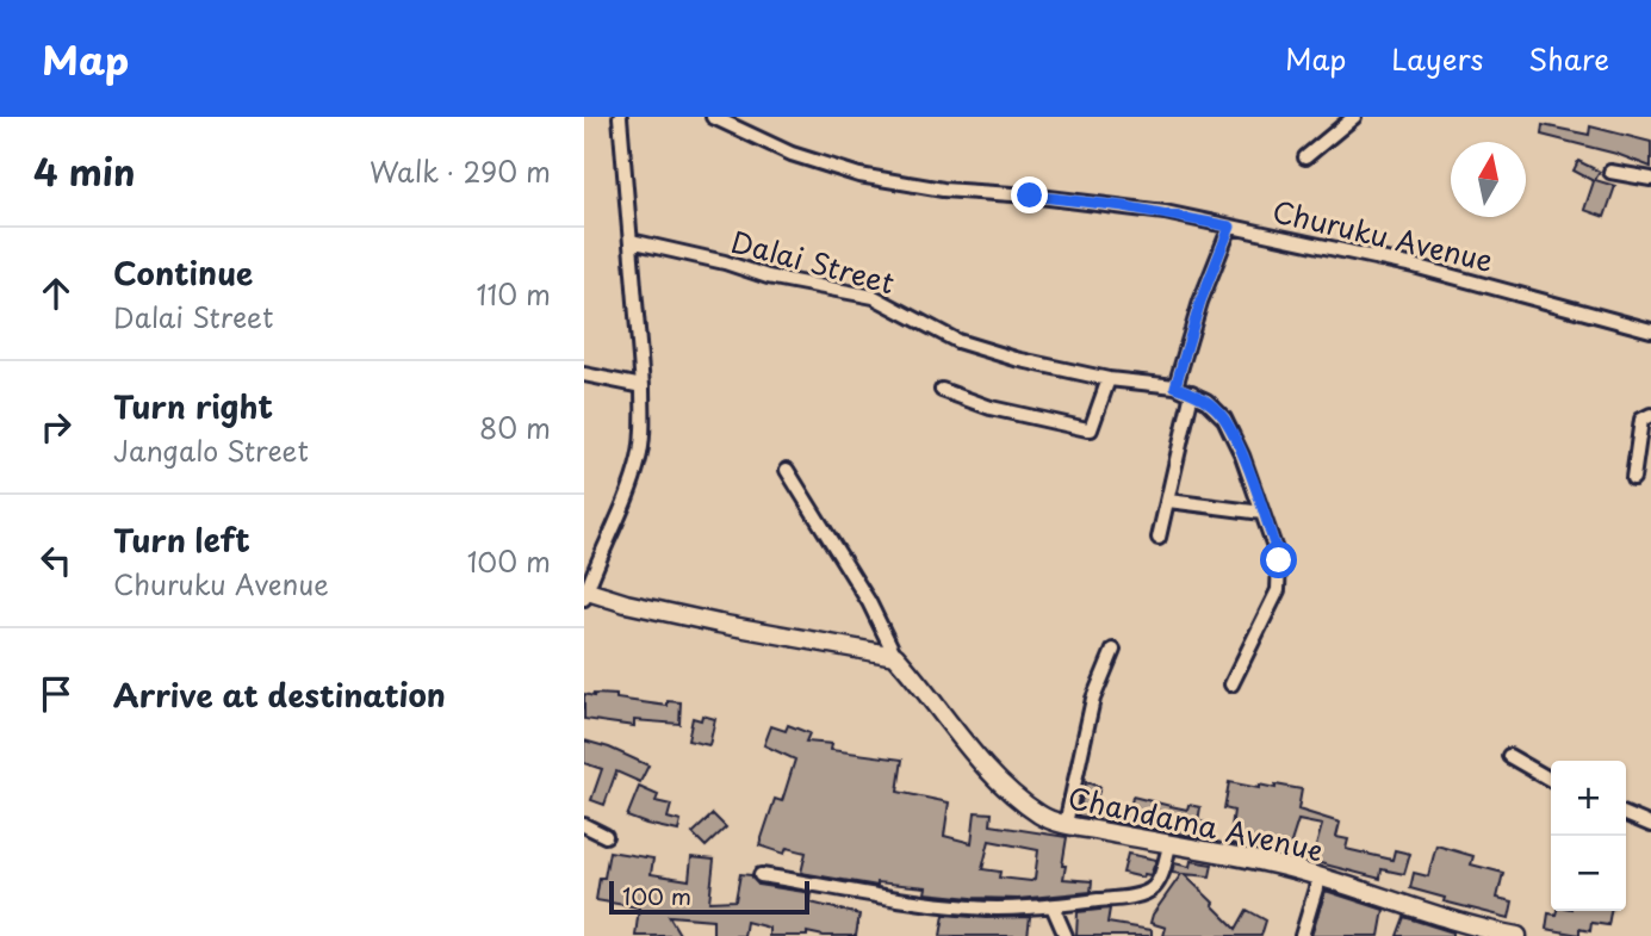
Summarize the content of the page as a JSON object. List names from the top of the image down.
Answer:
{
  "streets": {
    "street": ["Churuku Avenue", "Dalai Street", "Chandama Avenue"]
  },
  "scale_bar": "100 m",
  "north": "top",
  "page": {
    "header": "Map",
    "nav": ["Map", "Layers", "Share"],
    "heading": ["4 min", "Walk · 290 m"],
    "list": [
      ["Continue", "Dalai Street", "110 m"],
      ["Turn right", "Jangalo Street", "80 m"],
      ["Turn left", "Churuku Avenue", "100 m"],
      "Arrive at destination"
    ],
    "map_buttons": ["+", "−"],
    "scale": "100 m"
  }
}
